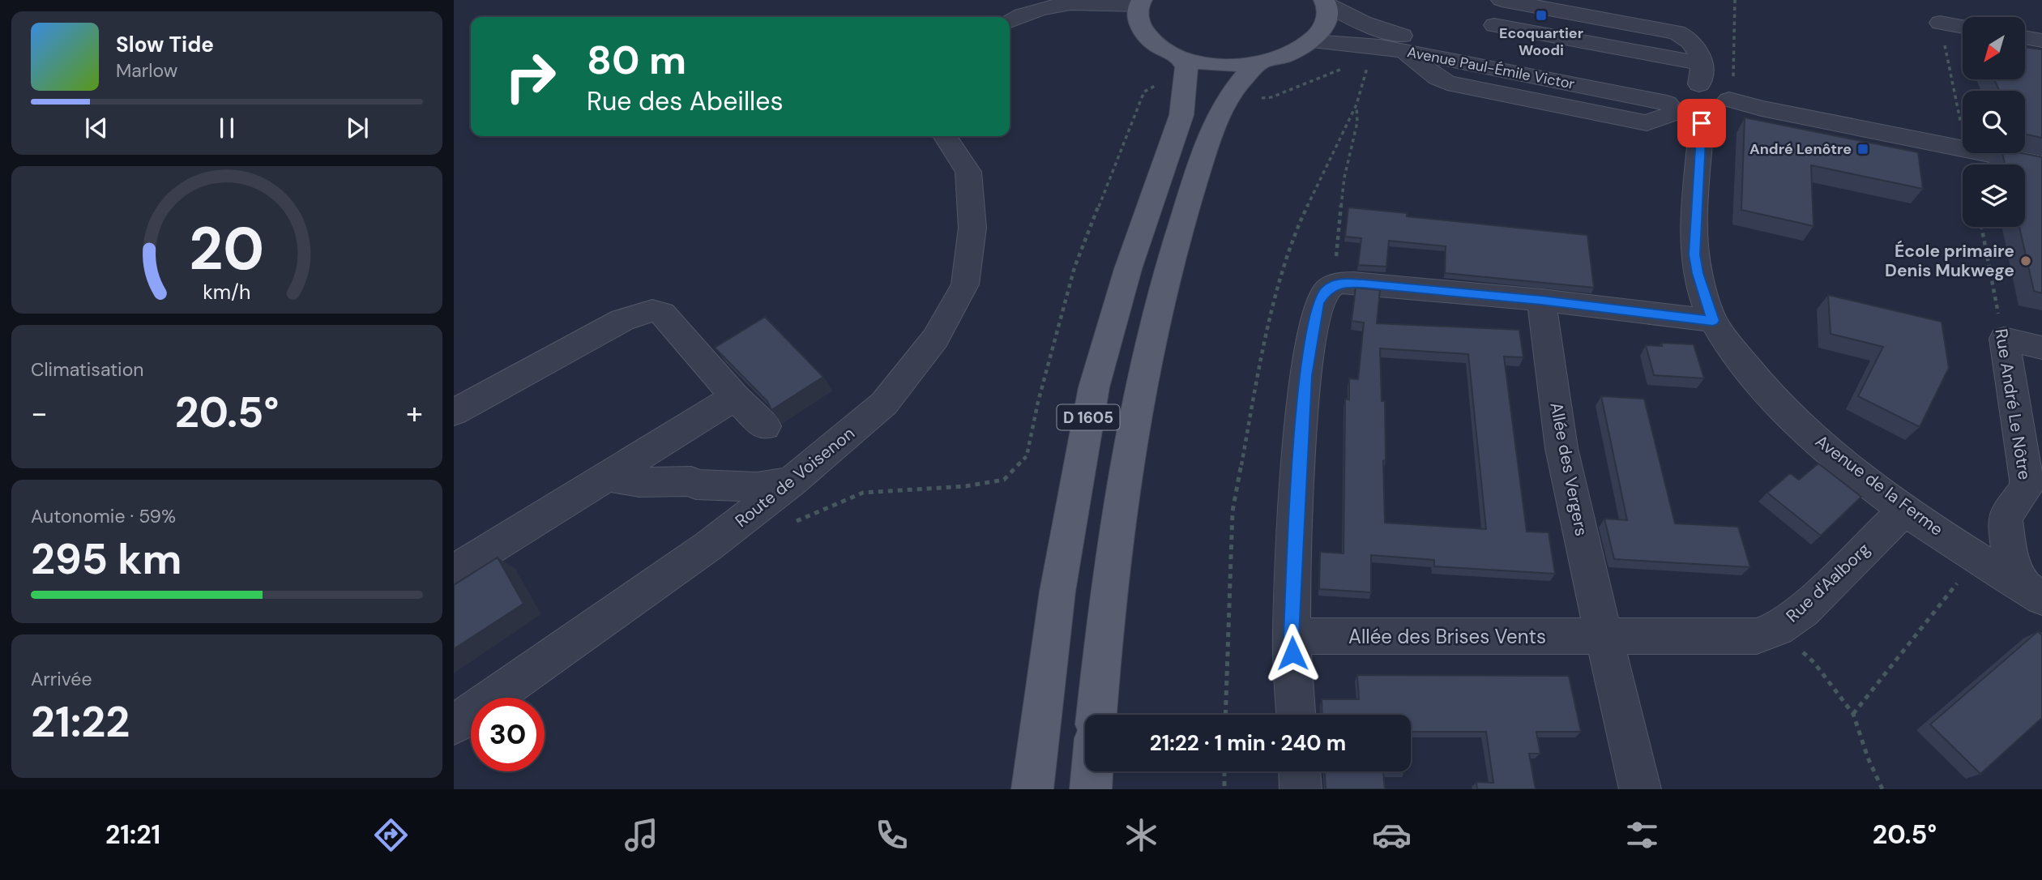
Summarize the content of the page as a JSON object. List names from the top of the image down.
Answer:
{
  "streets": {
    "main road": ["D 1605"],
    "street": [
      "Avenue Paul-Émile Victor",
      "Rue André Le Nôtre",
      "Allée des Vergers",
      "Route de Voisenon",
      "Avenue de la Ferme",
      "Rue d'Aalborg",
      "Allée des Brises Vents"
    ]
  },
  "crossings": [
    ["Avenue Paul-Émile Victor", "Avenue de la Ferme"],
    ["Rue André Le Nôtre", "Avenue de la Ferme"],
    ["Allée des Vergers", "Rue d'Aalborg"],
    ["Allée des Vergers", "Allée des Brises Vents"],
    ["Avenue de la Ferme", "Rue d'Aalborg"],
    ["Rue d'Aalborg", "Allée des Brises Vents"]
  ],
  "places": {
    "transit": ["Ecoquartier Woodi", "André Lenôtre"],
    "other": ["École primaire Denis Mukwege"]
  },
  "north": "bottom left",
  "page": {
    "turn": ["80 m", "Rue des Abeilles"],
    "song": ["Slow Tide", "Marlow"],
    "tile": [
      "Climatisation",
      ["Autonomie · 59%", "295 km"],
      ["Arrivée", "21:22"]
    ],
    "heat": ["−", "20.5°", "+"],
    "limit": "30",
    "trip": "21:22 · 1 min · 240 m",
    "tabs": ["21:21", "20.5°"],
    "gauge": ["20", "km/h"]
  }
}
